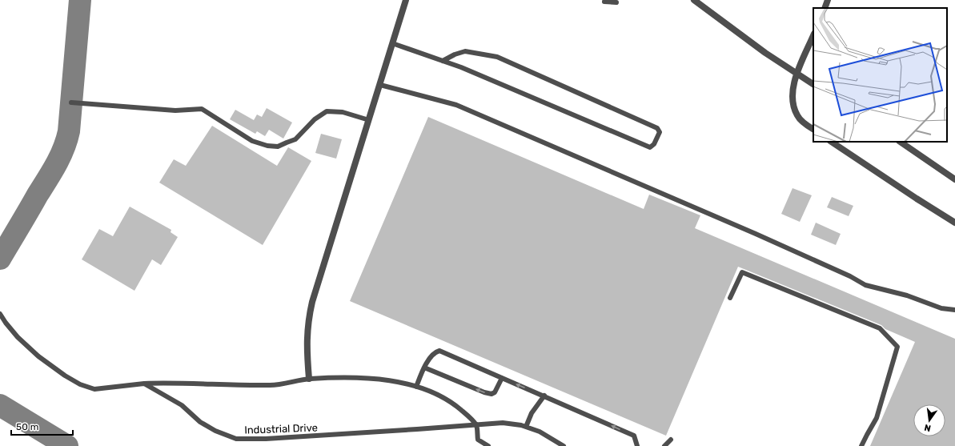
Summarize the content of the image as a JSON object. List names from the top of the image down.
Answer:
{
  "streets": {
    "lane": ["Industrial Drive"]
  },
  "scale_bar": "50 m",
  "north": "bottom"
}
